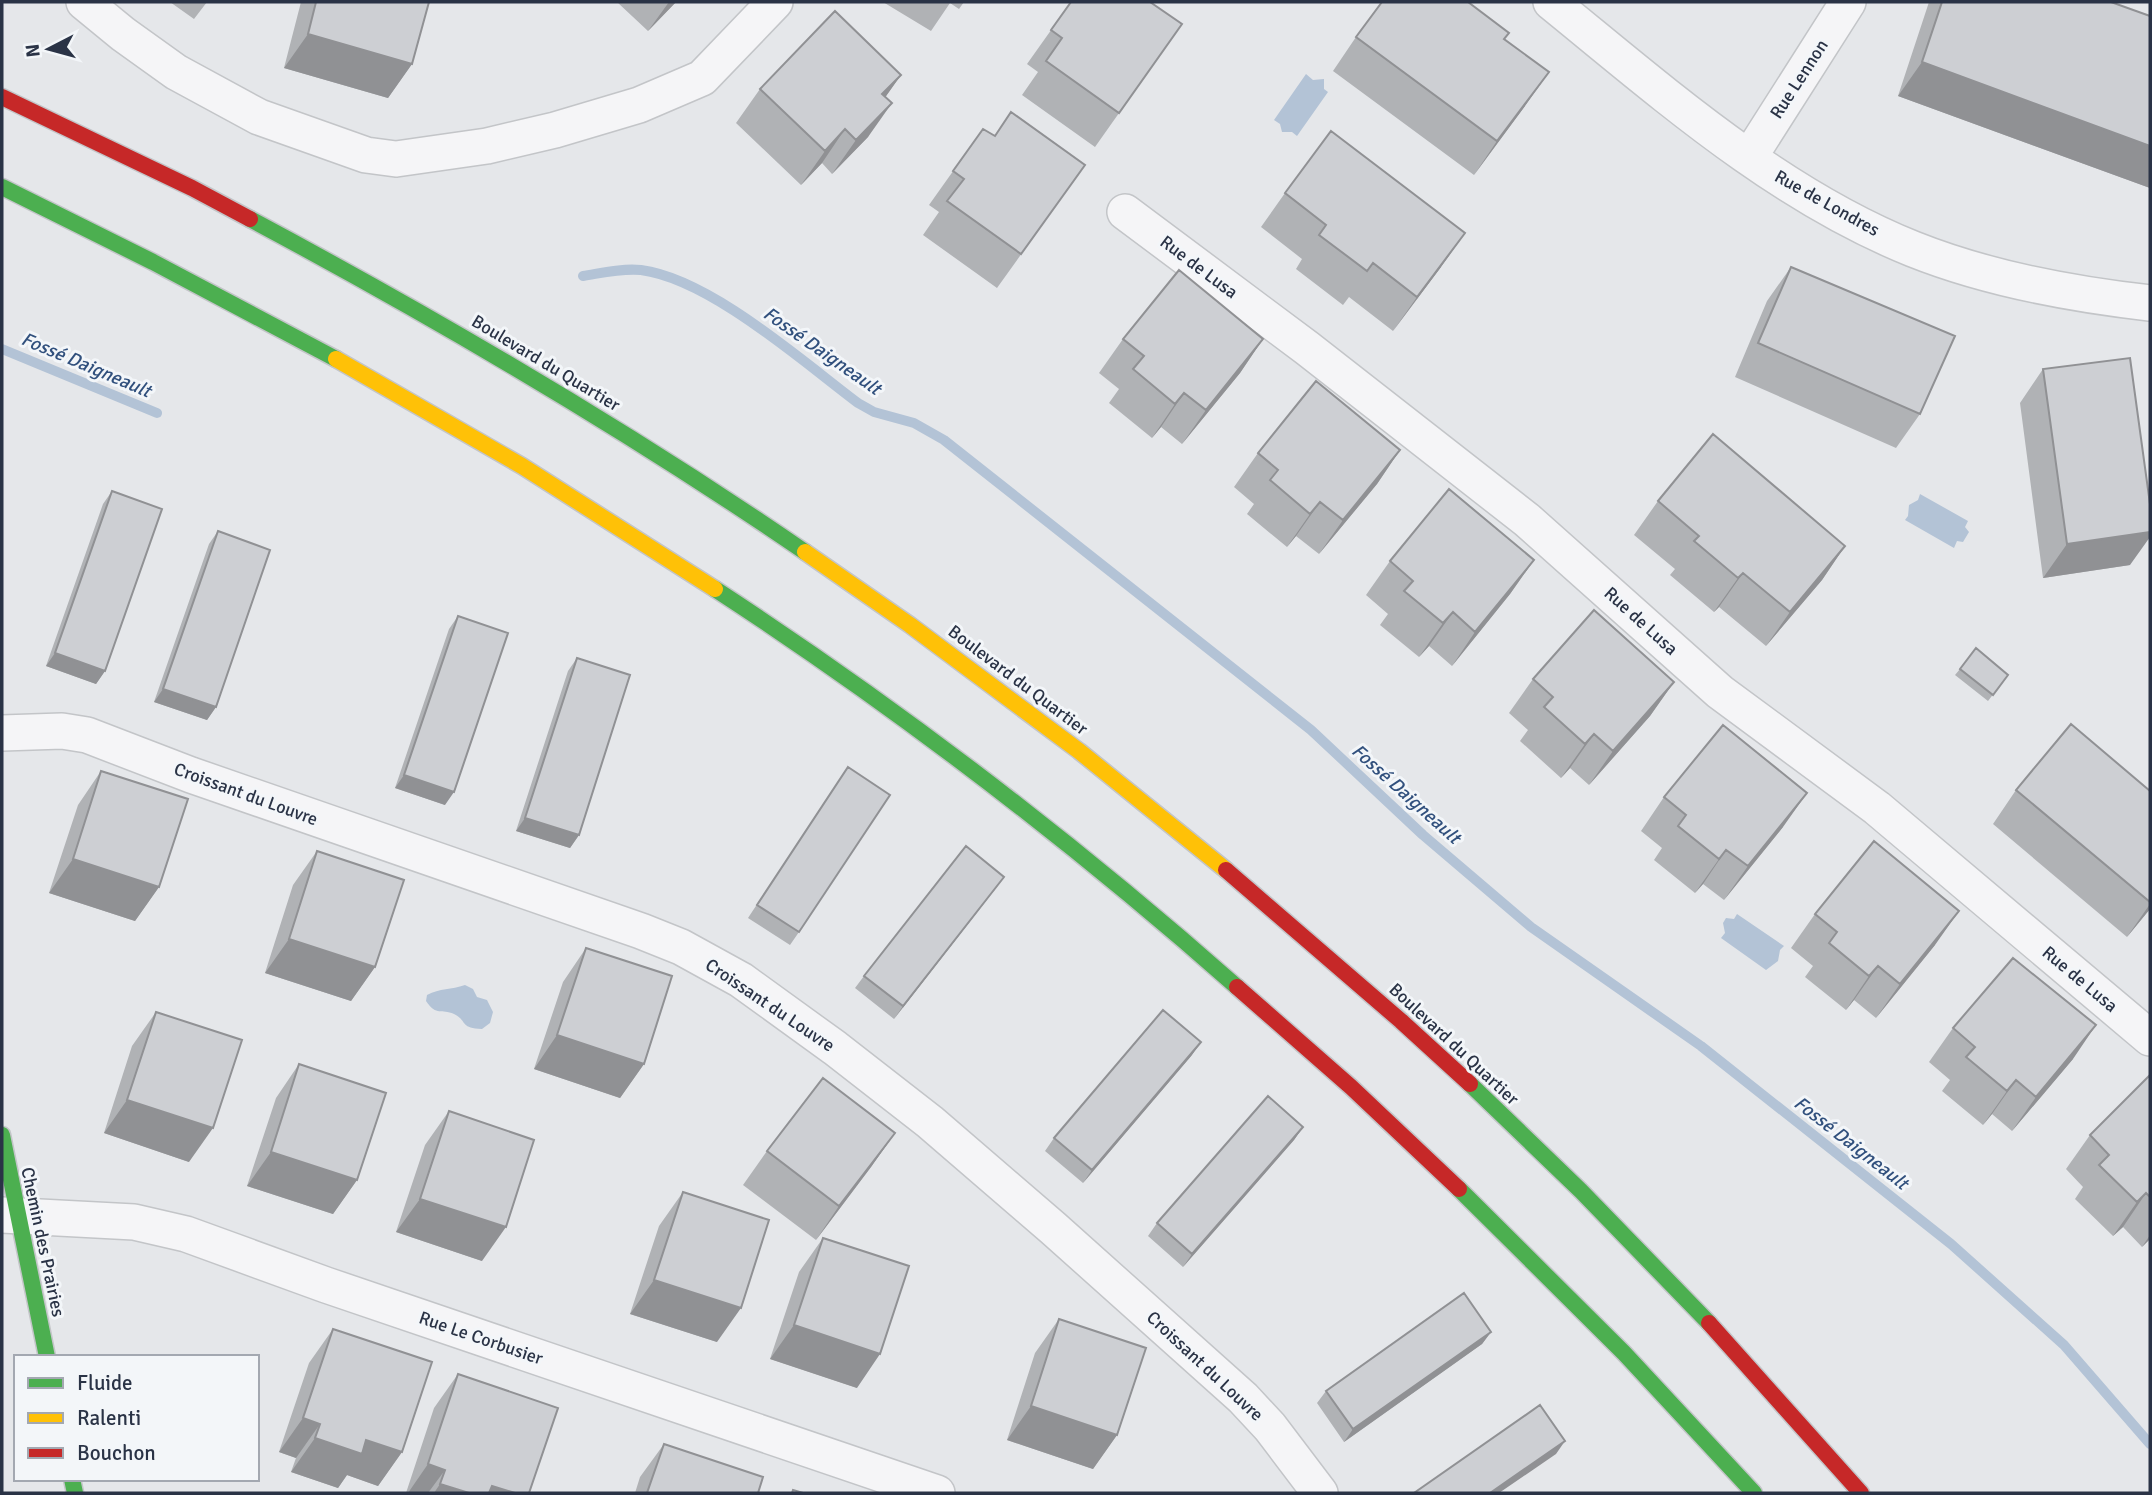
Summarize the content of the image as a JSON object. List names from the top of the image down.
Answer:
{
  "streets": {
    "main road": ["Boulevard du Quartier", "Chemin des Prairies"],
    "street": [
      "Rue Lennon",
      "Rue de Londres",
      "Rue de Lusa",
      "Croissant du Louvre",
      "Rue Le Corbusier"
    ]
  },
  "crossings": [
    ["Rue Lennon", "Rue de Londres"],
    ["Chemin des Prairies", "Rue Le Corbusier"]
  ],
  "water": ["Fossé Daigneault"],
  "legend": ["Fluide", "Ralenti", "Bouchon"],
  "north": "left"
}
